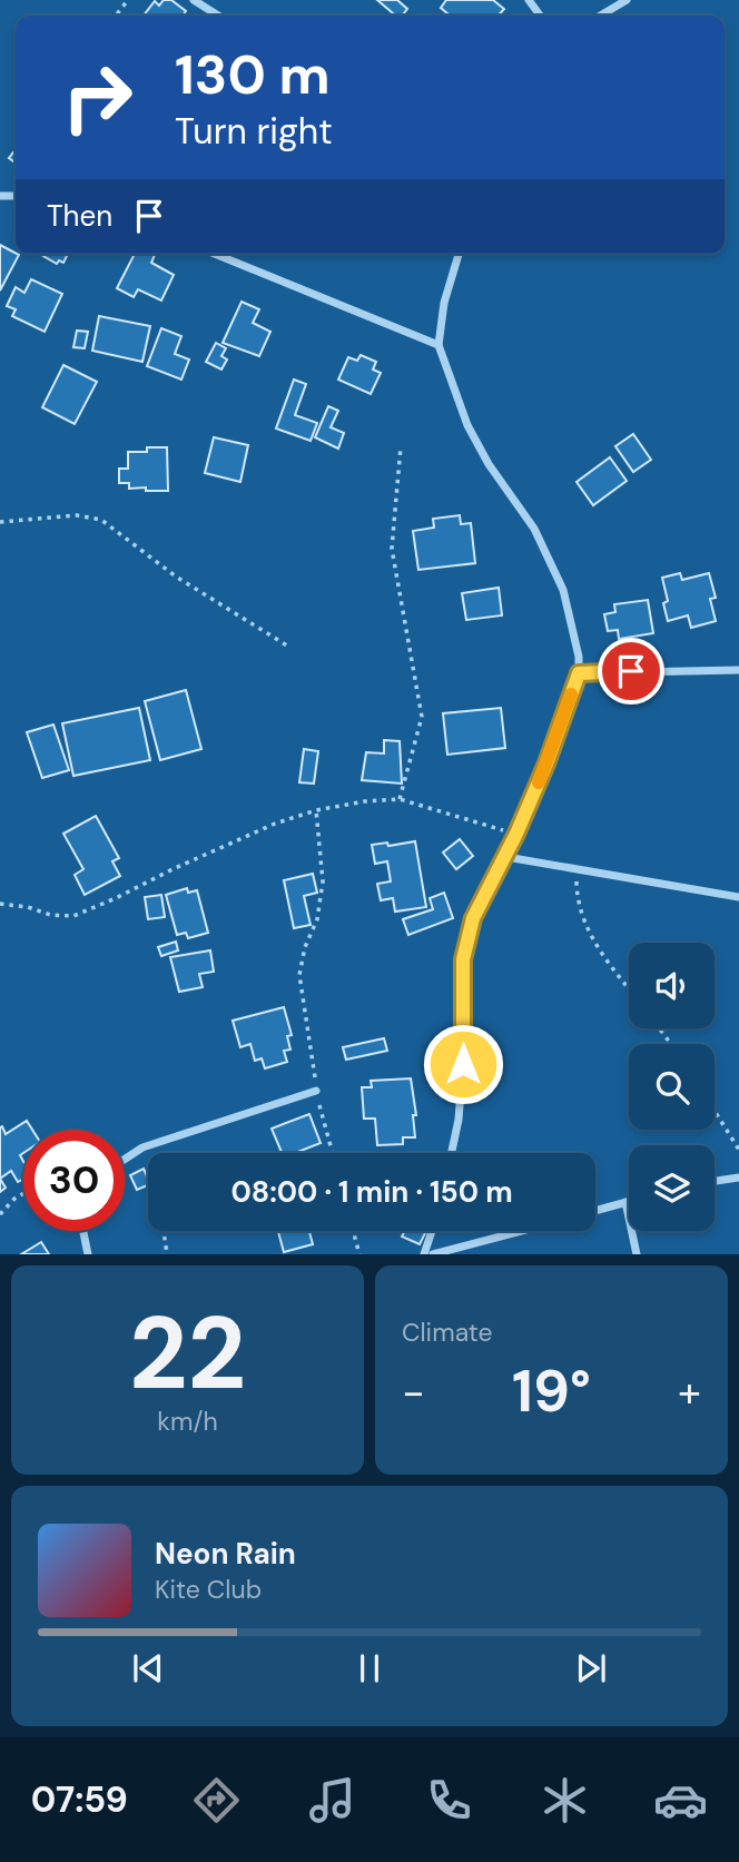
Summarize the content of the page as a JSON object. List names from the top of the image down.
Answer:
{
  "page": {
    "turn": ["130 m", "Turn right"],
    "then": "Then",
    "limit": "30",
    "trip": "08:00 · 1 min · 150 m",
    "tile": [
      ["22", "km/h"],
      "Climate"
    ],
    "heat": ["−", "19°", "+"],
    "song": ["Neon Rain", "Kite Club"],
    "tabs": "07:59"
  }
}
